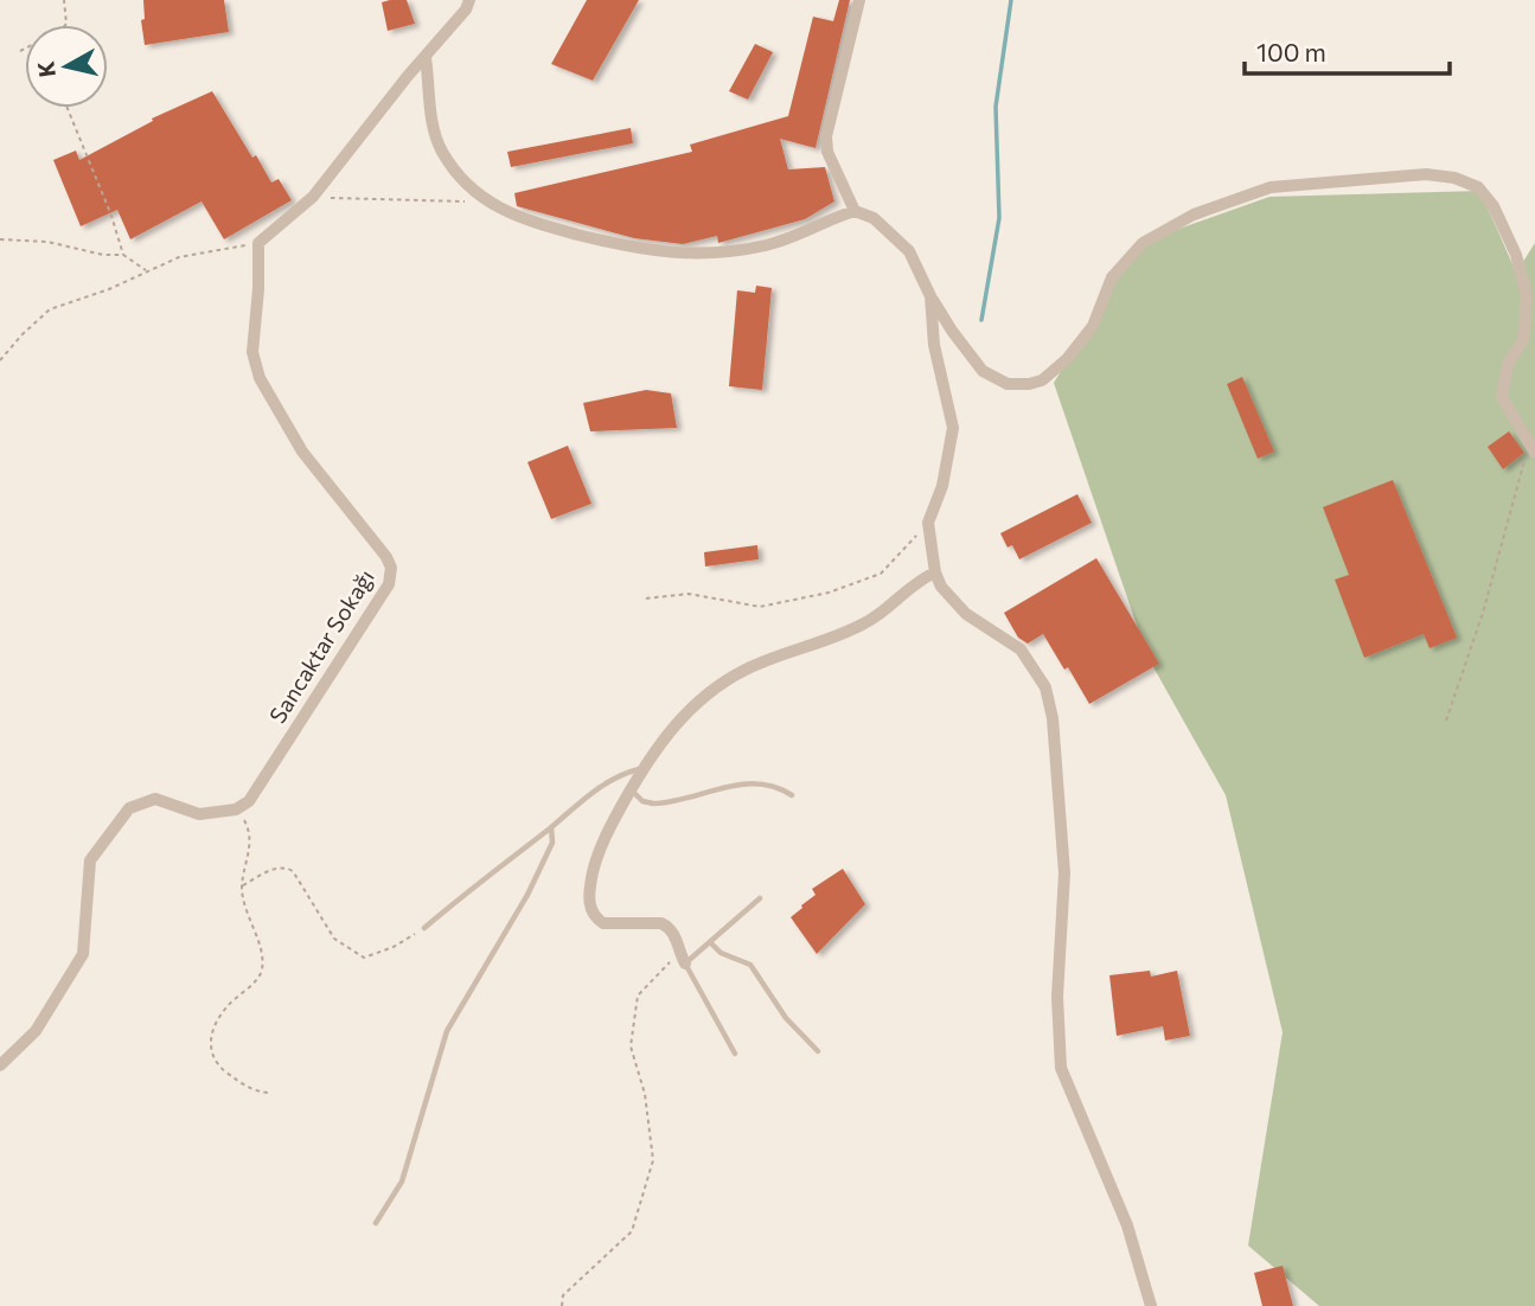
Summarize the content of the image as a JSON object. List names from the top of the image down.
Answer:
{
  "streets": {
    "street": ["Sancaktar Sokağı"]
  },
  "scale_bar": "100 m",
  "north": "left"
}
